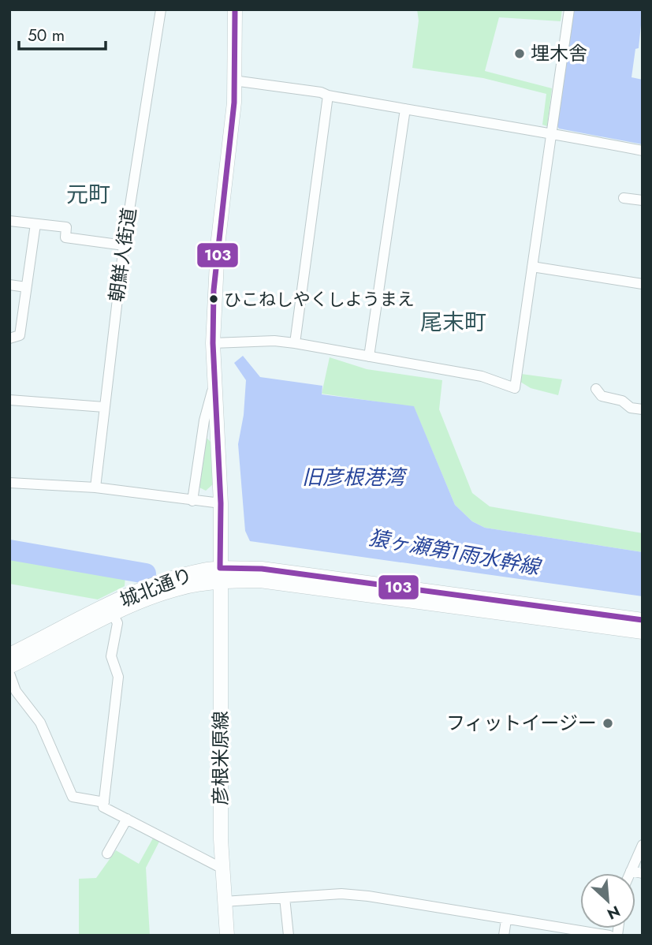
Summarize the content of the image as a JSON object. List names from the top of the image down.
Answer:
{
  "streets": {
    "main road": ["城北通り", "彦根米原線"],
    "street": ["朝鮮人街道"]
  },
  "crossings": [
    ["城北通り", "彦根米原線"]
  ],
  "districts": ["元町", "尾末町"],
  "water": ["旧彦根港湾", "猿ヶ瀬第1雨水幹線"],
  "places": ["埋木舎", "ひこねしやくしようまえ", "フィットイージー"],
  "lines": ["transit line 103"],
  "scale_bar": "50 m",
  "north": "bottom right"
}
